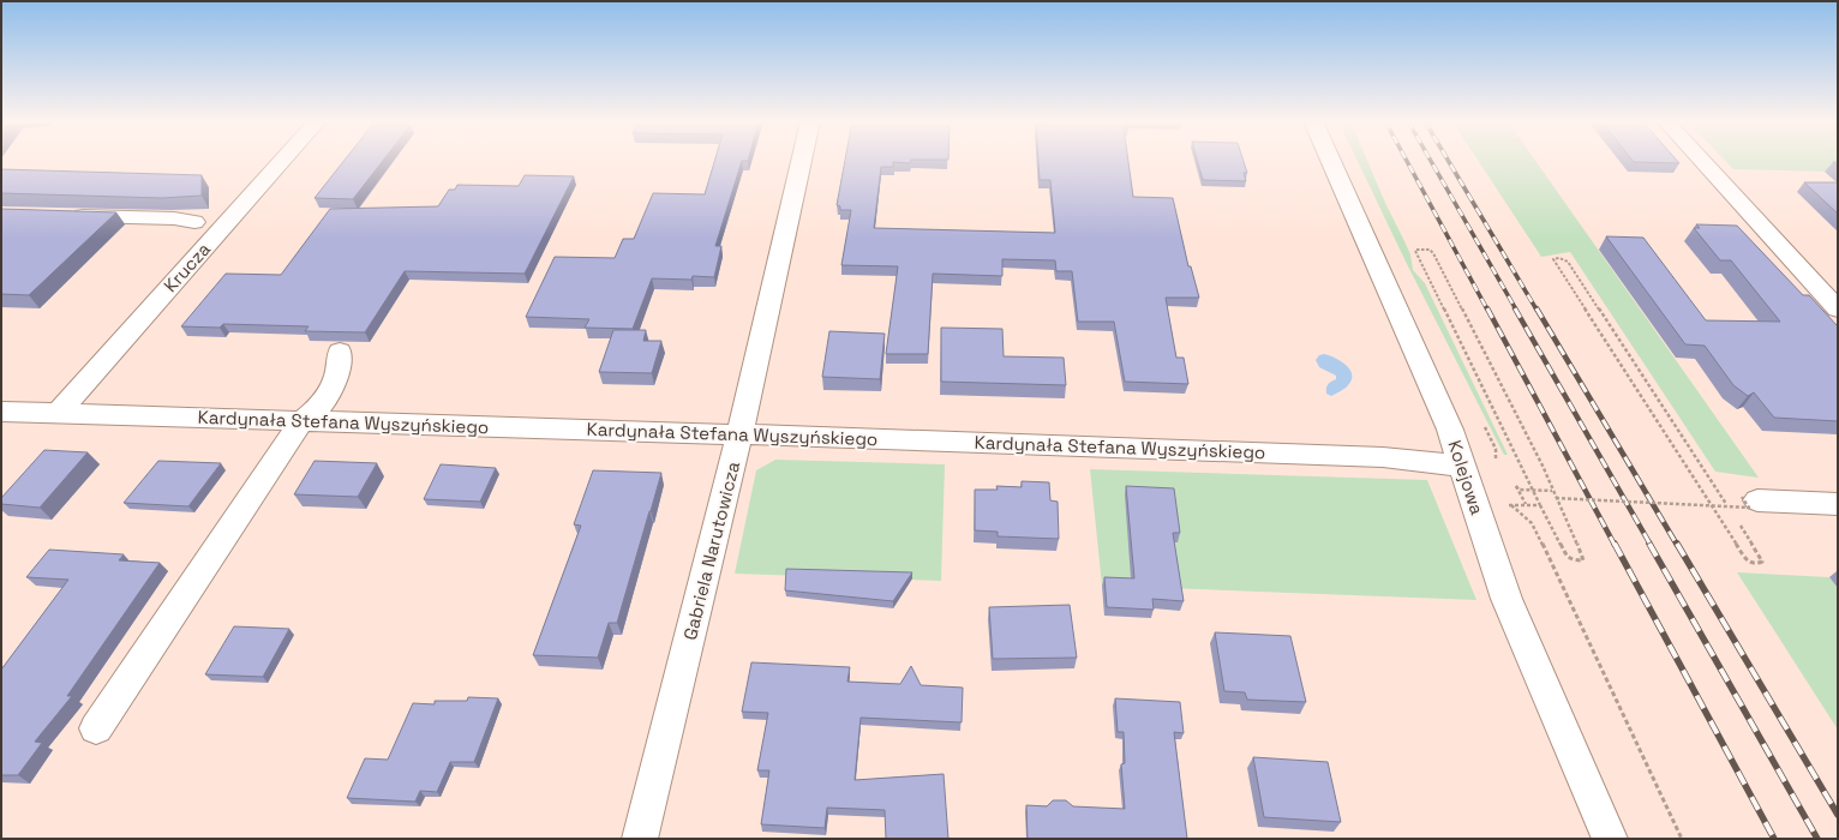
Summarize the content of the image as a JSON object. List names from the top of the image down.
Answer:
{
  "streets": {
    "street": [
      "Krucza",
      "Kardynała Stefana Wyszyńskiego",
      "Kolejowa",
      "Gabriela Narutowicza"
    ]
  },
  "crossings": [
    ["Krucza", "Kardynała Stefana Wyszyńskiego"],
    ["Kardynała Stefana Wyszyńskiego", "Kolejowa"],
    ["Kardynała Stefana Wyszyńskiego", "Gabriela Narutowicza"]
  ]
}
